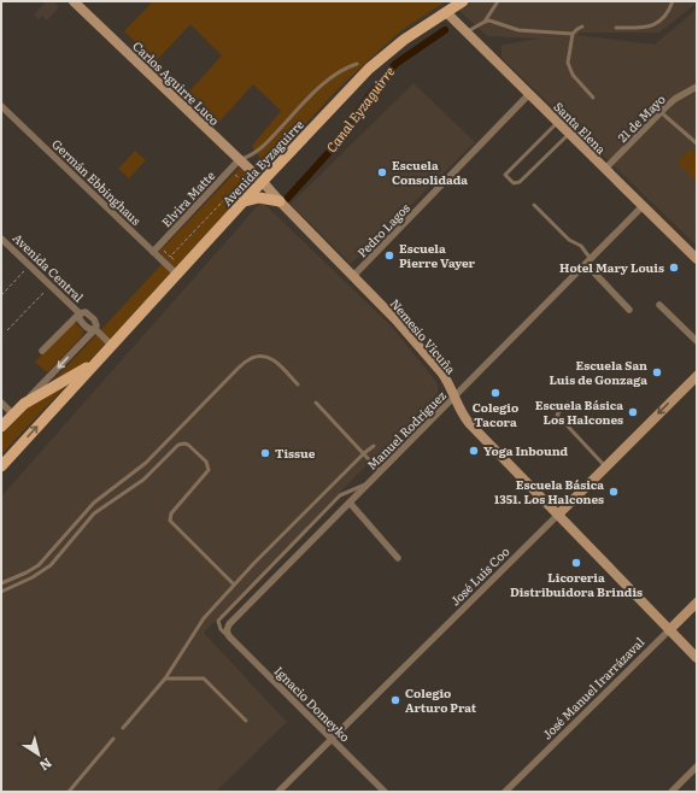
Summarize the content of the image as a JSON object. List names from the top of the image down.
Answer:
{
  "streets": {
    "main road": ["Avenida Eyzaguirre"],
    "street": [
      "Carlos Aguirre Luco",
      "21 de Mayo",
      "Santa Elena",
      "Germán Ebbinghaus",
      "Elvira Matte",
      "Pedro Lagos",
      "Avenida Central",
      "Nemesio Vicuña",
      "Manuel Rodríguez",
      "José Luis Coo",
      "José Manuel Irarrázaval",
      "Ignacio Domeyko"
    ]
  },
  "crossings": [
    ["Carlos Aguirre Luco", "Avenida Eyzaguirre"],
    ["Carlos Aguirre Luco", "Elvira Matte"],
    ["Carlos Aguirre Luco", "Nemesio Vicuña"],
    ["21 de Mayo", "Santa Elena"],
    ["Santa Elena", "Avenida Eyzaguirre"],
    ["Santa Elena", "Pedro Lagos"],
    ["Santa Elena", "Manuel Rodríguez"],
    ["Avenida Eyzaguirre", "Germán Ebbinghaus"],
    ["Avenida Eyzaguirre", "Avenida Central"],
    ["Avenida Eyzaguirre", "Nemesio Vicuña"],
    ["Germán Ebbinghaus", "Elvira Matte"],
    ["Pedro Lagos", "Nemesio Vicuña"],
    ["Nemesio Vicuña", "Manuel Rodríguez"],
    ["Nemesio Vicuña", "José Luis Coo"],
    ["Nemesio Vicuña", "José Manuel Irarrázaval"],
    ["Manuel Rodríguez", "Ignacio Domeyko"],
    ["José Luis Coo", "Ignacio Domeyko"]
  ],
  "water": ["Canal Eyzaguirre"],
  "places": [
    "Escuela Consolidada",
    "Escuela Pierre Vayer",
    "Hotel Mary Louis",
    "Escuela San Luis de Gonzaga",
    "Colegio Tacora",
    "Escuela Básica Los Halcones",
    "Yoga Inbound",
    "Tissue",
    "Escuela Básica 1351. Los Halcones",
    "Licoreria Distribuidora Brindis",
    "Colegio Arturo Prat"
  ],
  "north": "bottom right"
}
